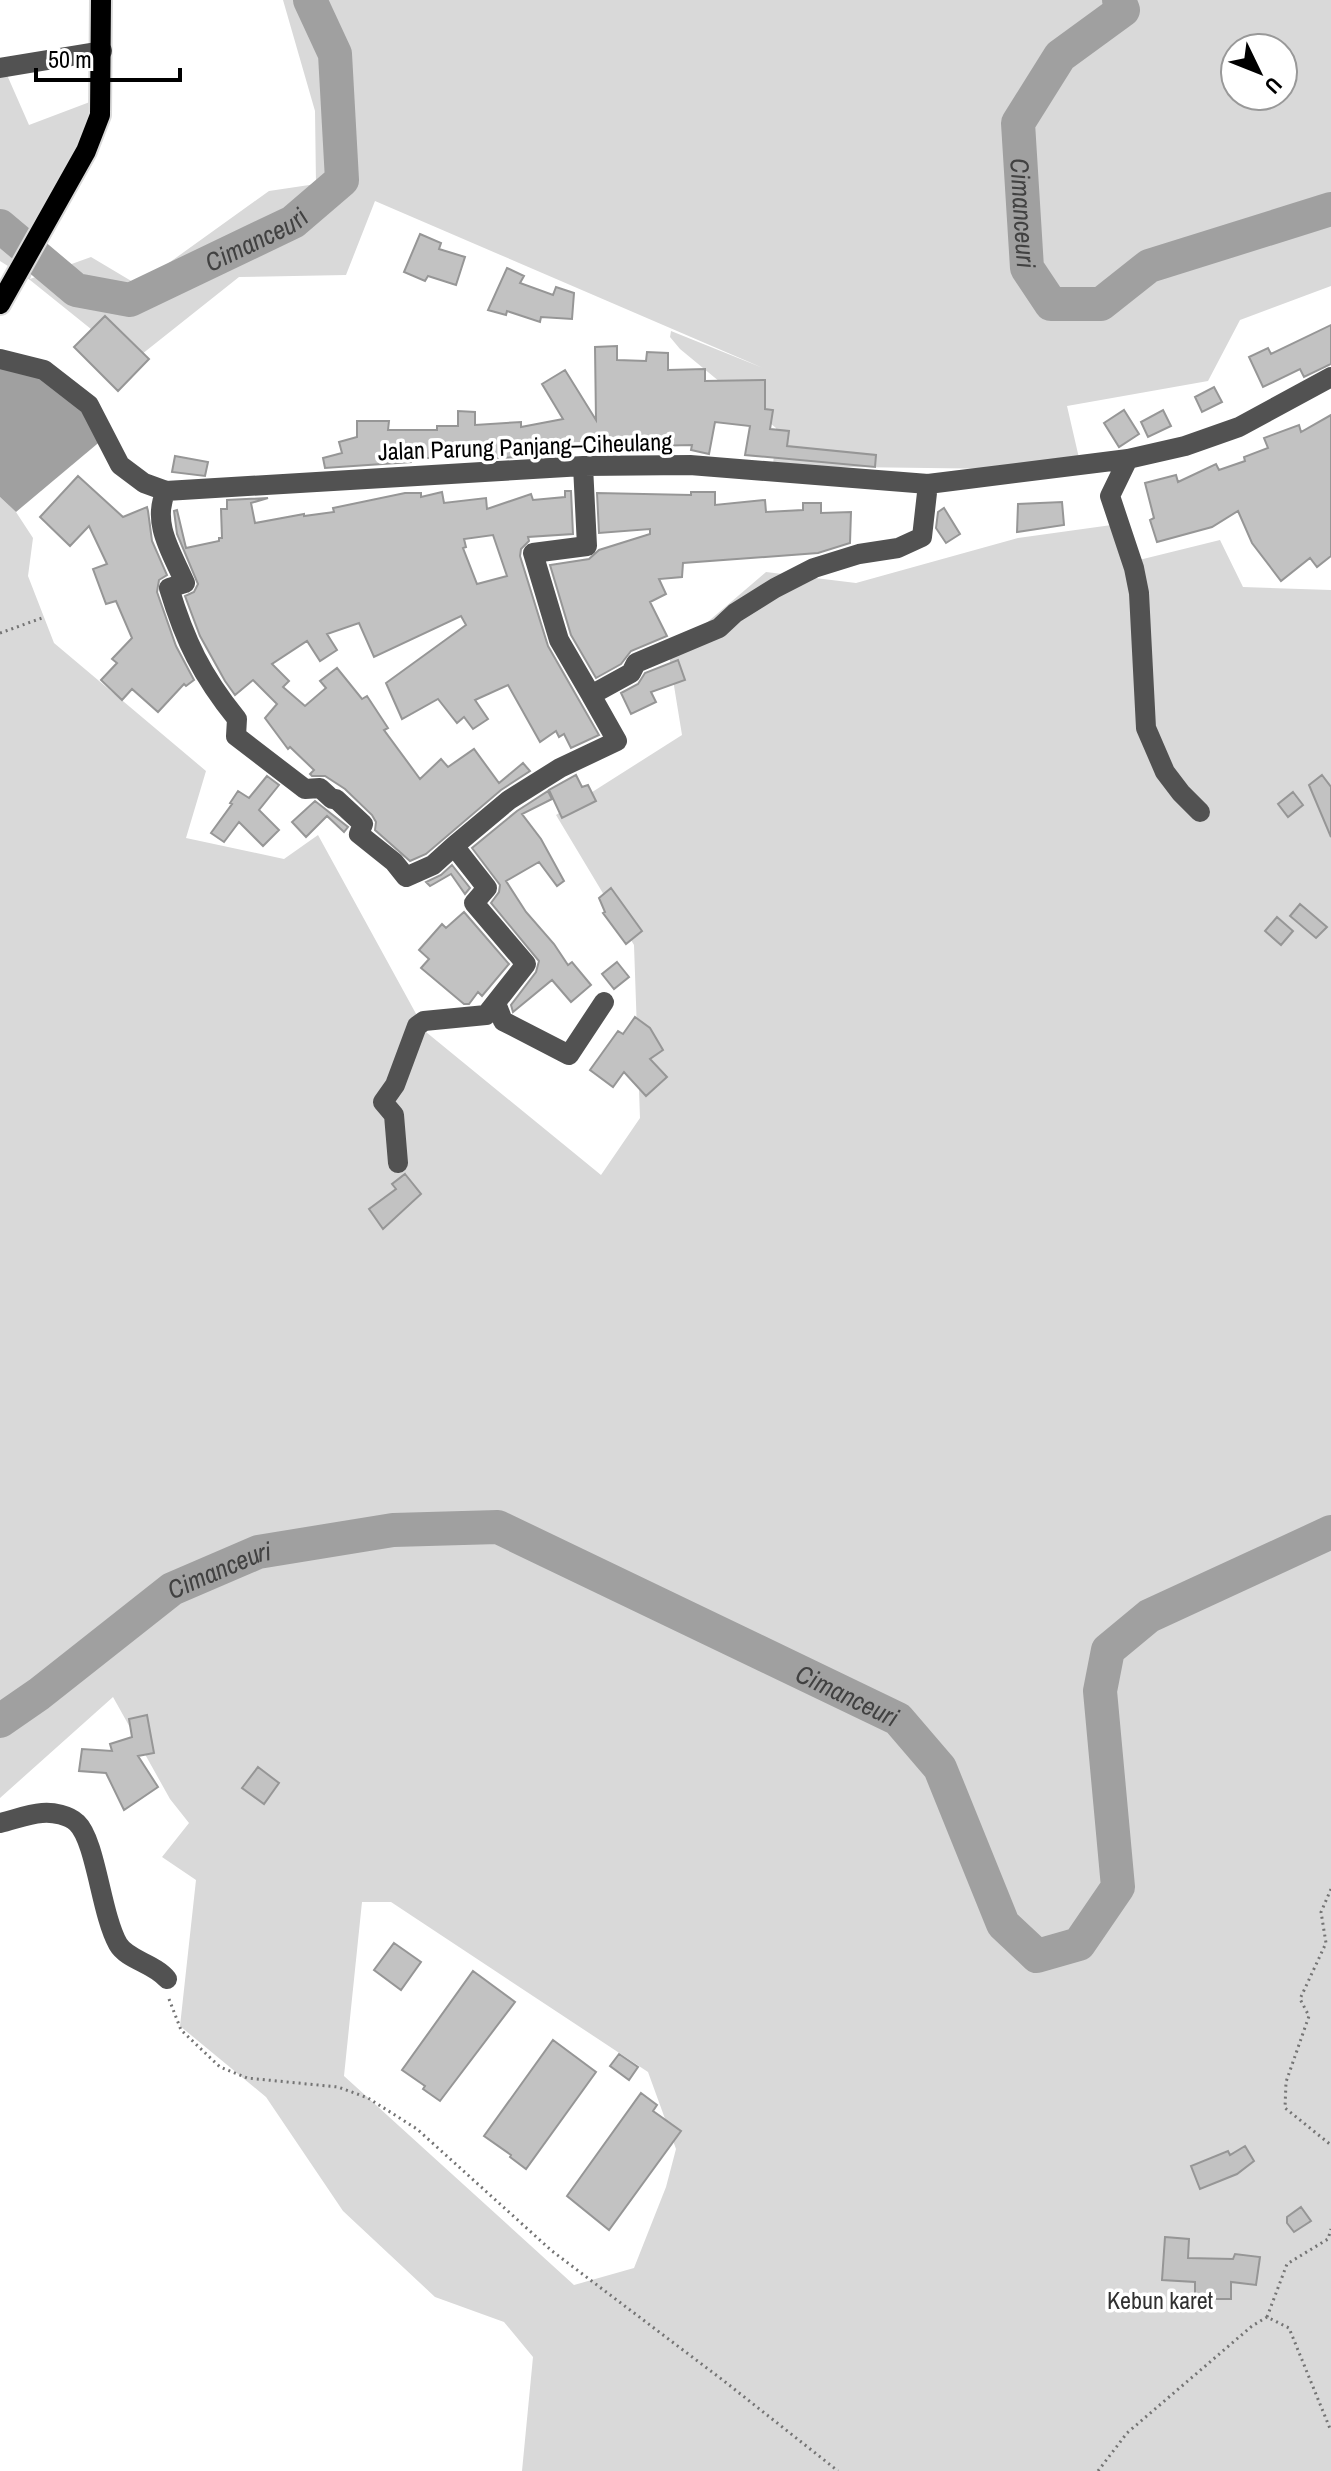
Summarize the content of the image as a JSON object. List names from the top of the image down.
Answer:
{
  "streets": {
    "street": ["Jalan Parung Panjang–Ciheulang"]
  },
  "water": ["Cimanceuri"],
  "parks": ["Kebun karet"],
  "scale_bar": "50 m",
  "north": "bottom right"
}
